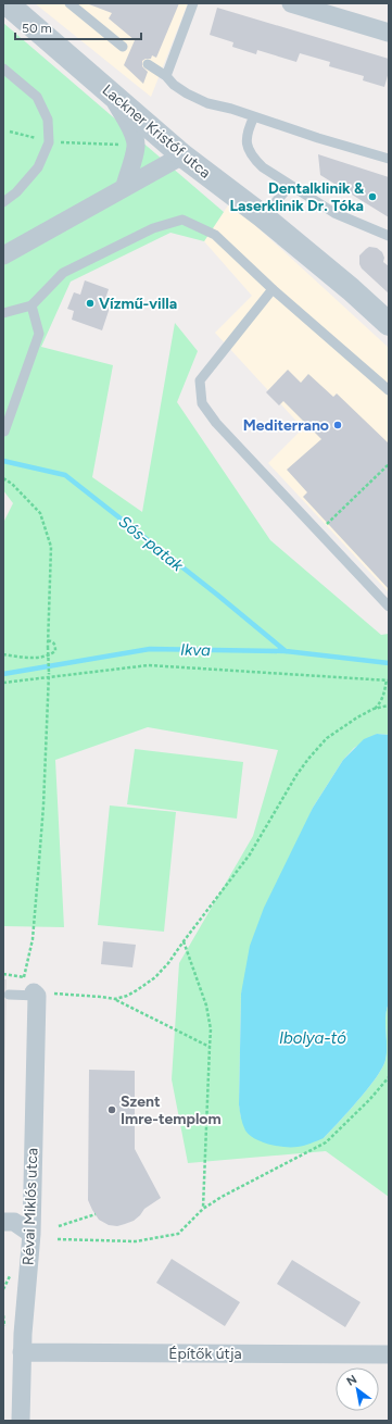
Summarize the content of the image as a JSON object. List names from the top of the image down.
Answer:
{
  "streets": {
    "street": ["Lackner Kristóf utca", "Révai Miklós utca", "Építők útja"]
  },
  "crossings": [
    ["Révai Miklós utca", "Építők útja"]
  ],
  "water": ["Sós-patak", "Ikva", "Ibolya-tó"],
  "places": [
    "Dentalklinik & Laserklinik Dr. Tóka",
    "Vízmű-villa",
    "Mediterrano",
    "Szent Imre-templom"
  ],
  "scale_bar": "50 m",
  "north": "top left"
}
